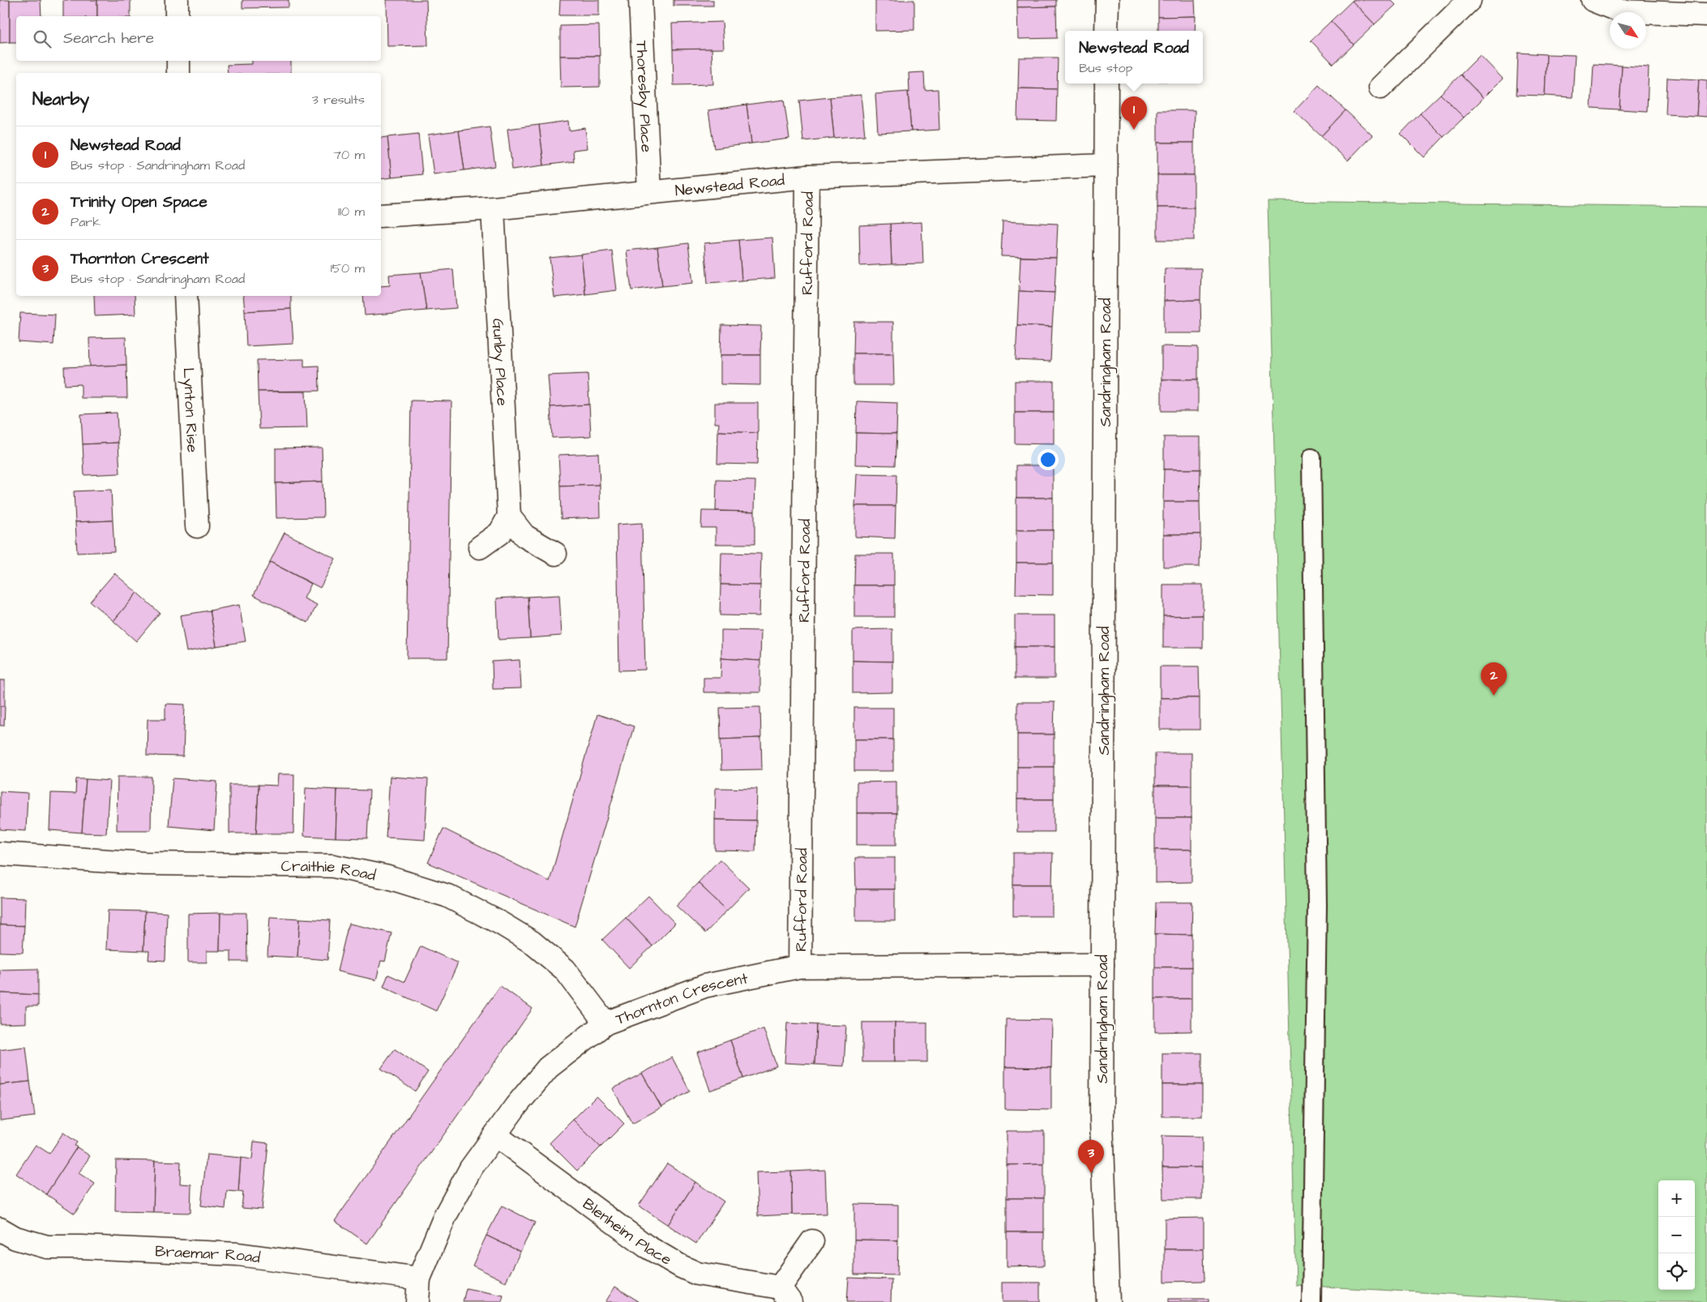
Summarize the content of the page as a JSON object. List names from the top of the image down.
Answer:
{
  "streets": {
    "street": [
      "Thoresby Place",
      "Newstead Road",
      "Rufford Road",
      "Gunby Place",
      "Sandringham Road",
      "Lynton Rise",
      "Craithie Road",
      "Thornton Crescent",
      "Blenheim Place",
      "Braemar Road"
    ]
  },
  "crossings": [
    ["Thoresby Place", "Newstead Road"],
    ["Newstead Road", "Rufford Road"],
    ["Newstead Road", "Gunby Place"],
    ["Newstead Road", "Sandringham Road"],
    ["Rufford Road", "Thornton Crescent"],
    ["Sandringham Road", "Thornton Crescent"],
    ["Craithie Road", "Thornton Crescent"],
    ["Thornton Crescent", "Blenheim Place"],
    ["Thornton Crescent", "Braemar Road"]
  ],
  "north": "bottom right",
  "page": {
    "search": "Search here",
    "popup": ["Newstead Road", "Bus stop"],
    "heading": ["Nearby", "3 results"],
    "pins": ["1", "2", "3"],
    "list": [
      {
        "mark": "1",
        "name": "Newstead Road",
        "note": "Bus stop · Sandringham Road",
        "value": "70 m"
      },
      {
        "mark": "2",
        "name": "Trinity Open Space",
        "note": "Park",
        "value": "110 m"
      },
      {
        "mark": "3",
        "name": "Thornton Crescent",
        "note": "Bus stop · Sandringham Road",
        "value": "150 m"
      }
    ],
    "map_buttons": ["+", "−"]
  }
}
